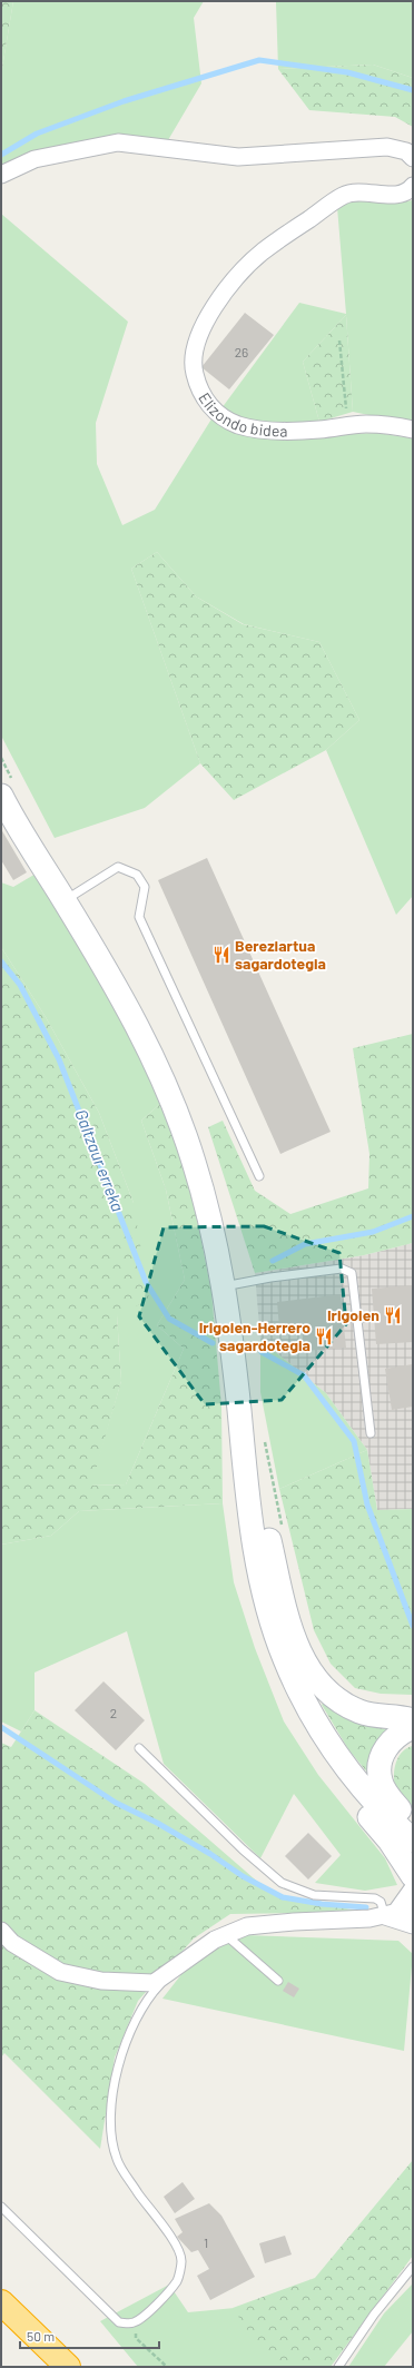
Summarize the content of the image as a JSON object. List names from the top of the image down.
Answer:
{
  "streets": {
    "street": ["Elizondo bidea"]
  },
  "water": ["Galtzaur erreka"],
  "places": {
    "restaurant": ["Bereziartua sagardotegia", "Irigoien", "Irigoien-Herrero sagardotegia"]
  },
  "house_numbers": ["26", "2", "1"],
  "scale_bar": "50 m"
}
